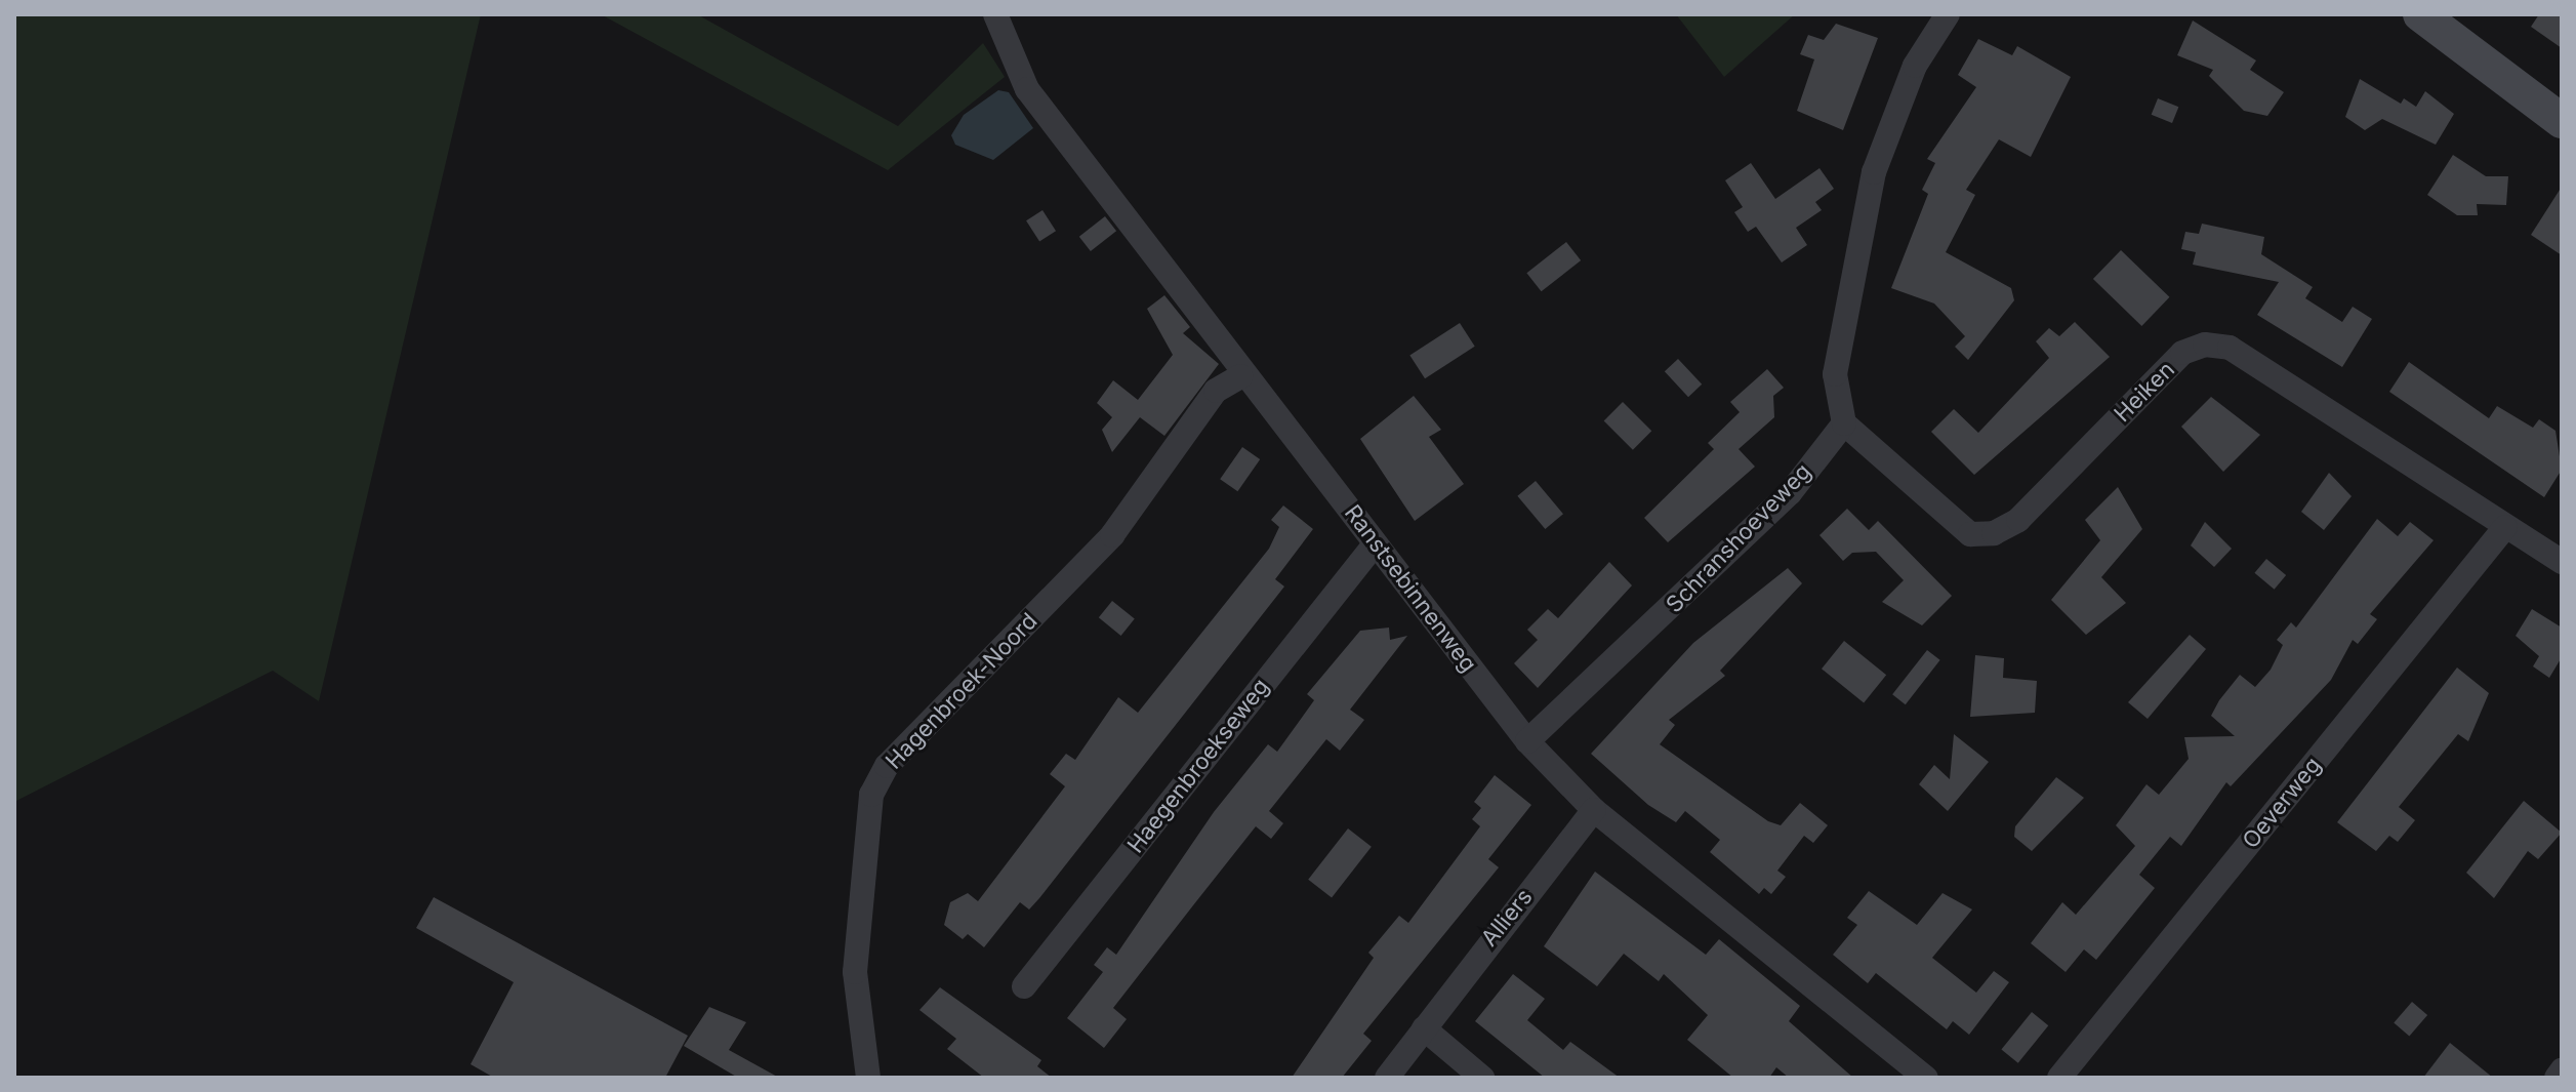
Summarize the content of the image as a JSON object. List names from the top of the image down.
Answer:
{
  "streets": {
    "street": [
      "Heiken",
      "Schranshoeveweg",
      "Ranstsebinnenweg",
      "Hagenbroek-Noord",
      "Haegenbroekseweg",
      "Oeverweg",
      "Alliers"
    ]
  },
  "crossings": [
    ["Heiken", "Schranshoeveweg"],
    ["Heiken", "Oeverweg"],
    ["Schranshoeveweg", "Ranstsebinnenweg"],
    ["Ranstsebinnenweg", "Hagenbroek-Noord"],
    ["Ranstsebinnenweg", "Haegenbroekseweg"],
    ["Ranstsebinnenweg", "Alliers"]
  ]
}
